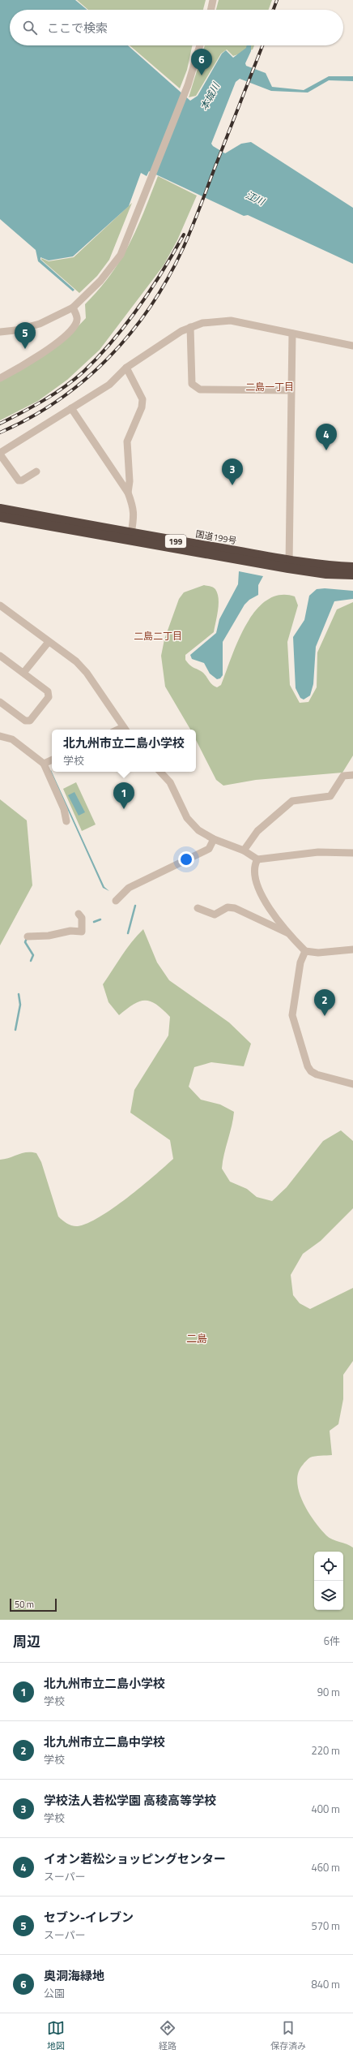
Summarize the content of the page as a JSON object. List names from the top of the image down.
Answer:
{
  "streets": {
    "highway": ["国道199号", "199"]
  },
  "districts": ["二島一丁目", "二島二丁目", "二島"],
  "water": ["本城川", "江川"],
  "scale_bar": "50 m",
  "page": {
    "search": "ここで検索",
    "pins": [
      "6",
      "5",
      "4",
      "3",
      "1",
      "2"
    ],
    "popup": ["北九州市立二島小学校", "学校"],
    "scale": "50 m",
    "heading": ["周辺", "6件"],
    "list": [
      {
        "mark": "1",
        "name": "北九州市立二島小学校",
        "note": "学校",
        "value": "90 m"
      },
      {
        "mark": "2",
        "name": "北九州市立二島中学校",
        "note": "学校",
        "value": "220 m"
      },
      {
        "mark": "3",
        "name": "学校法人若松学園 高稜高等学校",
        "note": "学校",
        "value": "400 m"
      },
      {
        "mark": "4",
        "name": "イオン若松ショッピングセンター",
        "note": "スーパー",
        "value": "460 m"
      },
      {
        "mark": "5",
        "name": "セブン-イレブン",
        "note": "スーパー",
        "value": "570 m"
      },
      {
        "mark": "6",
        "name": "奥洞海緑地",
        "note": "公園",
        "value": "840 m"
      }
    ],
    "nav": ["地図", "経路", "保存済み"]
  }
}
